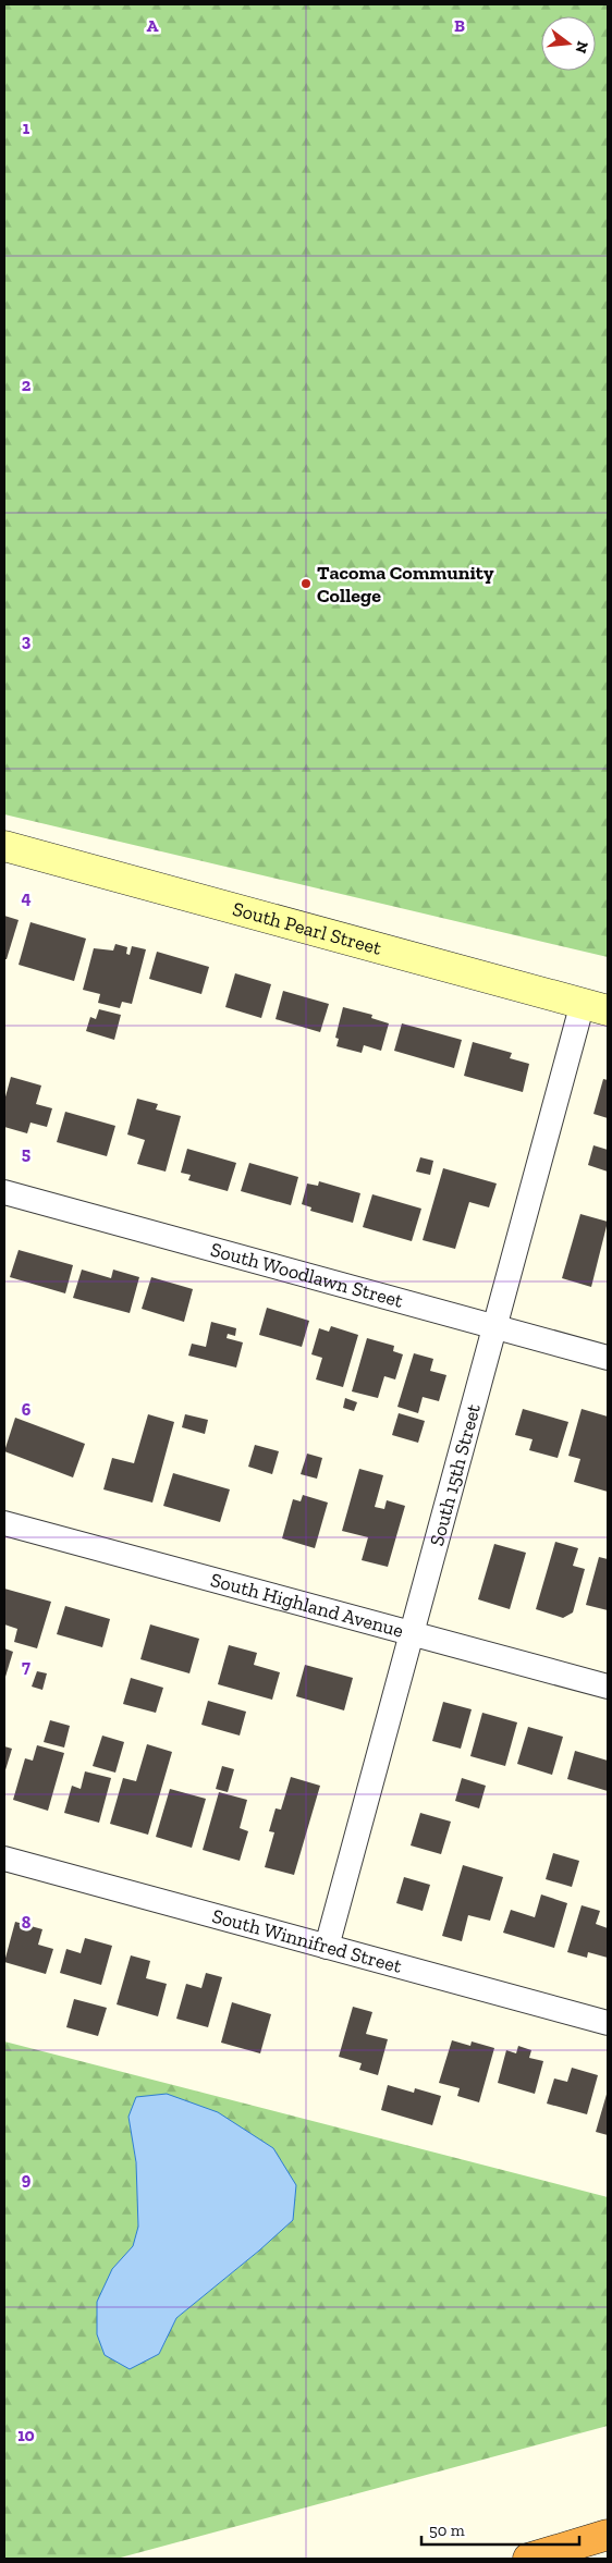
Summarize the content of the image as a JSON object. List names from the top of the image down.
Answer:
{
  "streets": {
    "street": [
      "South Pearl Street",
      "South Woodlawn Street",
      "South 15th Street",
      "South Highland Avenue",
      "South Winnifred Street"
    ]
  },
  "crossings": [
    ["South Pearl Street", "South 15th Street"],
    ["South Woodlawn Street", "South 15th Street"],
    ["South 15th Street", "South Highland Avenue"],
    ["South 15th Street", "South Winnifred Street"]
  ],
  "places": ["Tacoma Community College"],
  "scale_bar": "50 m",
  "north": "right",
  "grid": {
    "columns": ["A", "B"],
    "rows": [
      "1",
      "2",
      "3",
      "4",
      "5",
      "6",
      "7",
      "8",
      "9",
      "10"
    ]
  }
}
